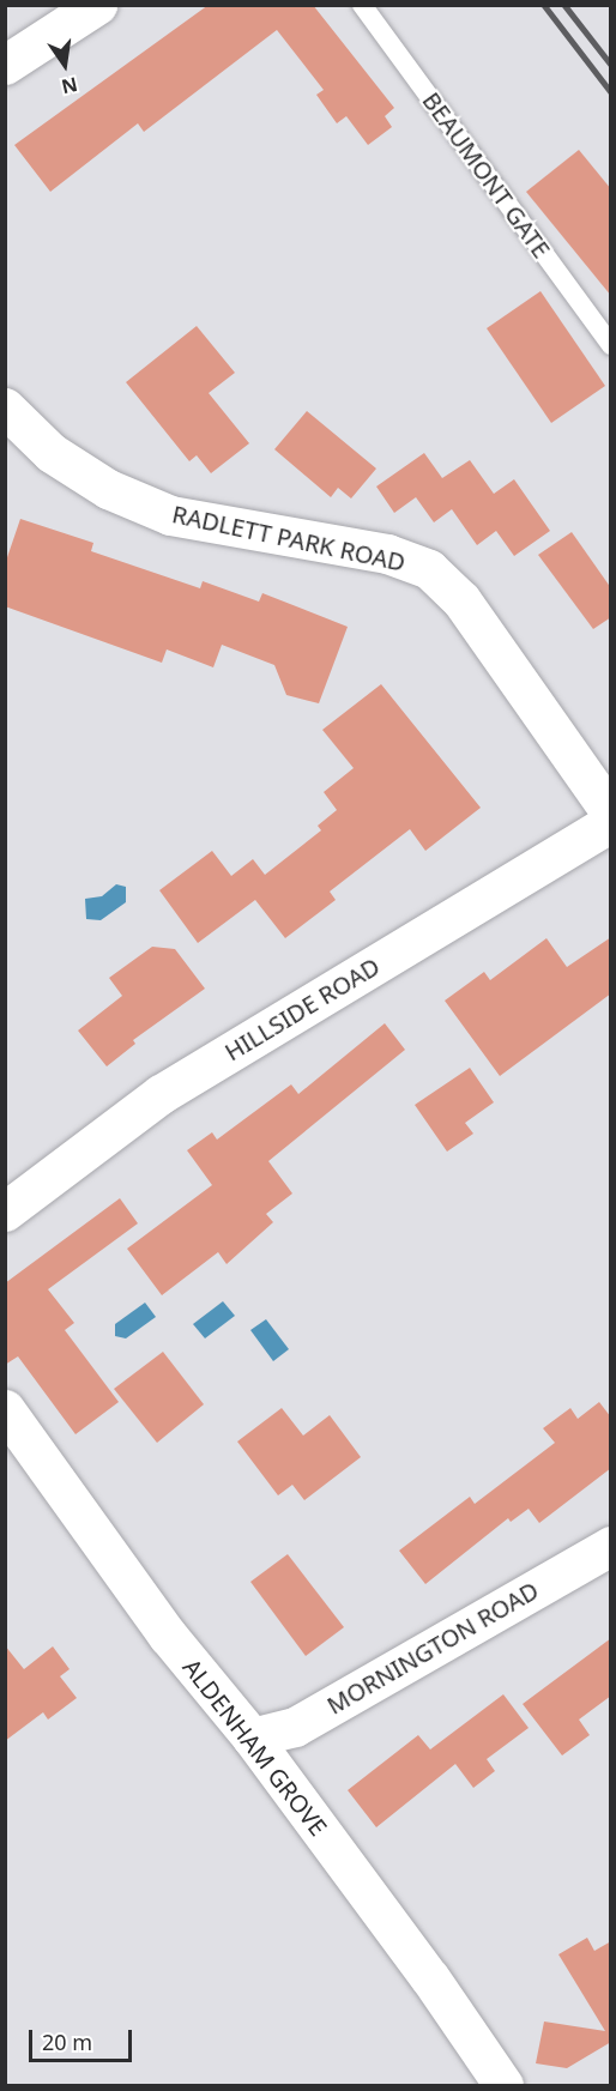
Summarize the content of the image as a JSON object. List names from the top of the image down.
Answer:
{
  "streets": {
    "street": [
      "RADLETT PARK ROAD",
      "HILLSIDE ROAD",
      "MORNINGTON ROAD",
      "ALDENHAM GROVE"
    ],
    "lane": ["BEAUMONT GATE"]
  },
  "crossings": [
    ["MORNINGTON ROAD", "ALDENHAM GROVE"]
  ],
  "scale_bar": "20 m",
  "north": "bottom"
}
